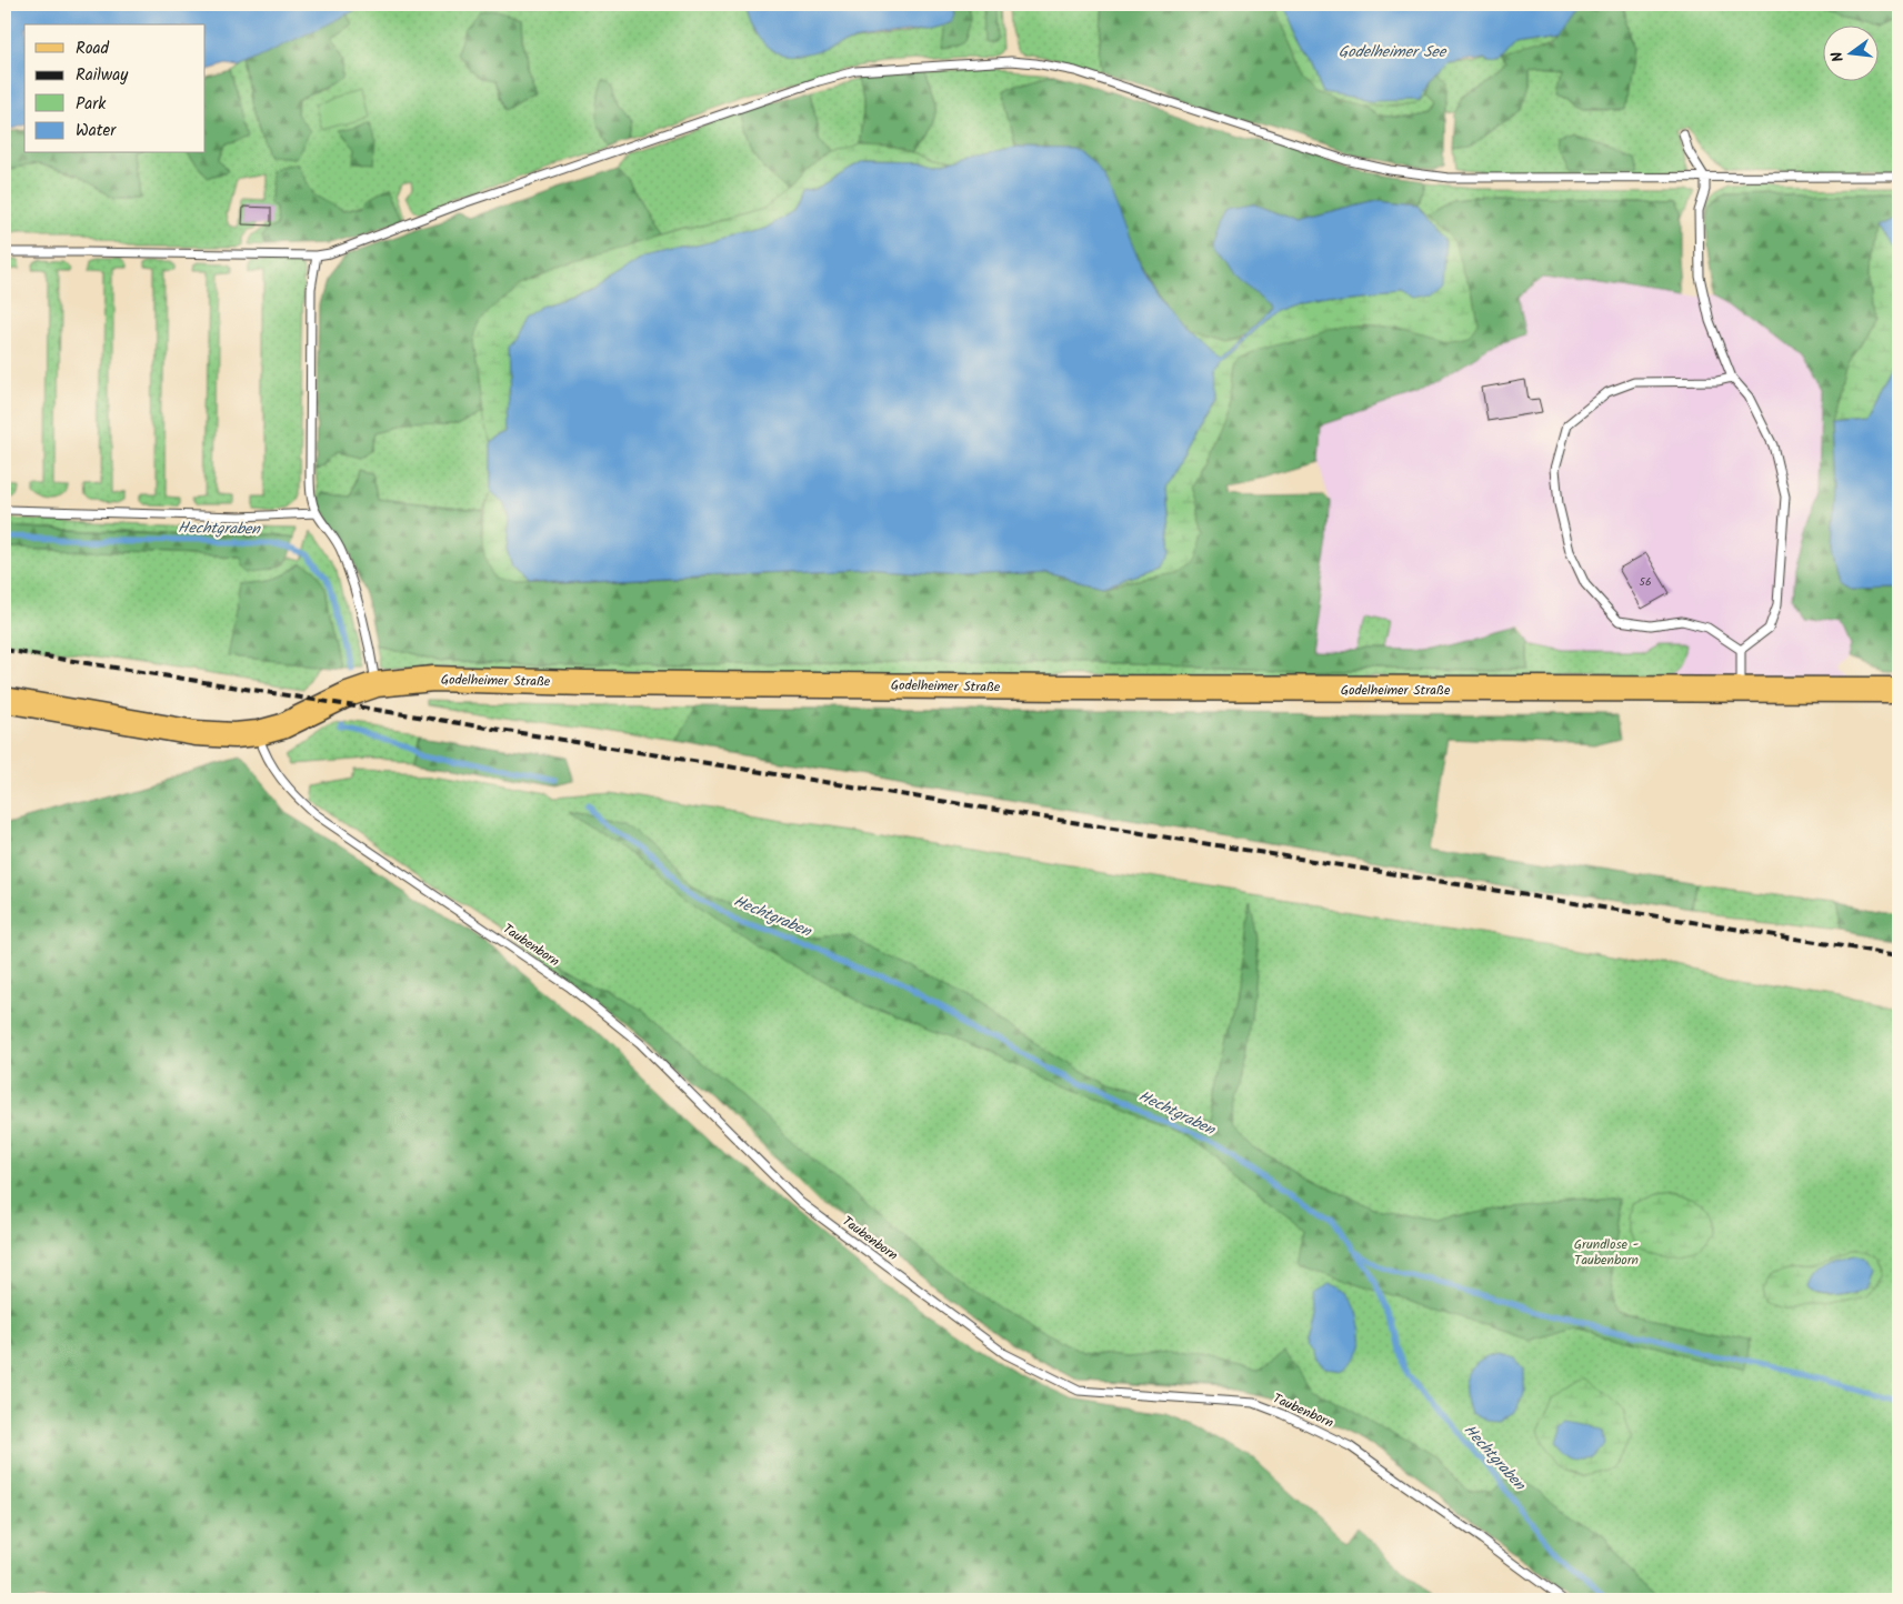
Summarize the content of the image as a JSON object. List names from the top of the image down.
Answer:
{
  "streets": {
    "main road": ["Godelheimer Straße"],
    "lane": ["Taubenborn"]
  },
  "crossings": [
    ["Godelheimer Straße", "Taubenborn"]
  ],
  "water": ["Godelheimer See", "Hechtgraben"],
  "parks": ["Grundlose - Taubenborn"],
  "house_numbers": ["56"],
  "legend": [
    "Road",
    "Railway",
    "Park",
    "Water"
  ],
  "north": "left"
}
